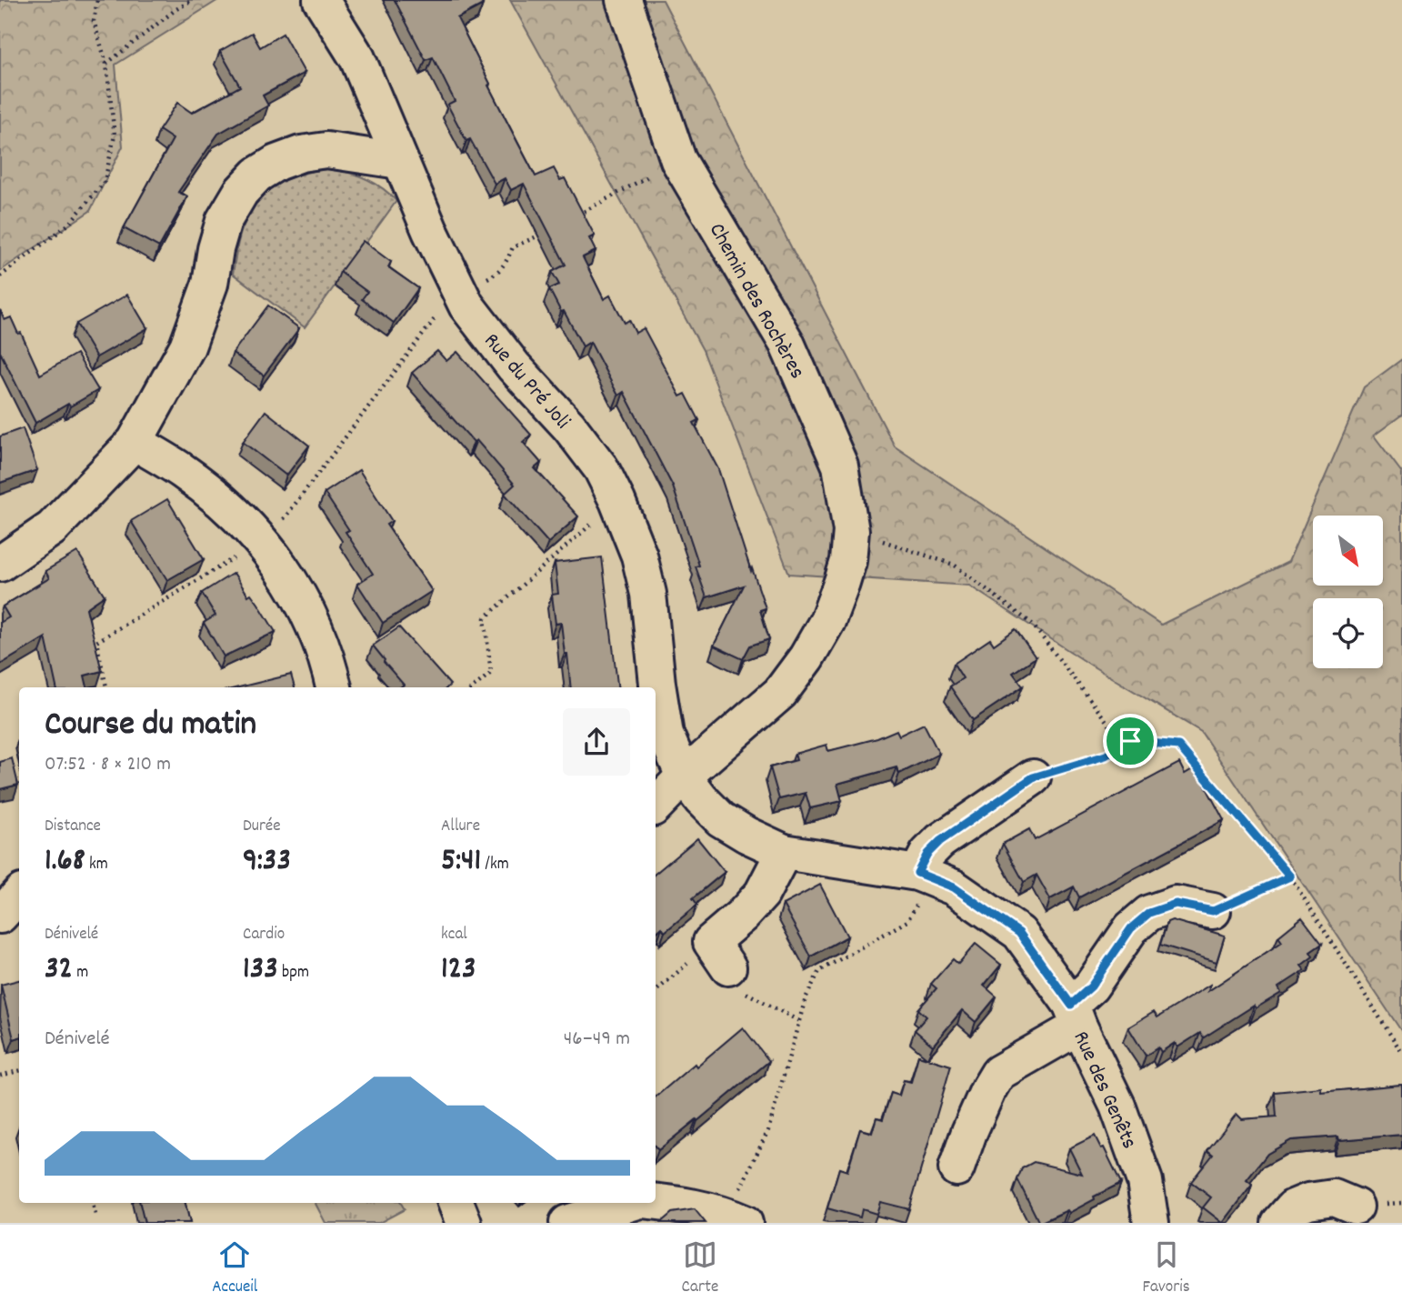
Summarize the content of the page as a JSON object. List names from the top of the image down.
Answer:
{
  "streets": {
    "street": ["Chemin des Rochères", "Rue du Pré Joli", "Rue des Genêts"]
  },
  "crossings": [
    ["Chemin des Rochères", "Rue du Pré Joli"],
    ["Chemin des Rochères", "Rue des Genêts"],
    ["Rue du Pré Joli", "Rue des Genêts"]
  ],
  "north": "bottom right",
  "page": {
    "heading": ["Course du matin", "07:52 · 8 × 210 m"],
    "stats": [
      ["Distance", "1.68 km"],
      ["Durée", "9:33"],
      ["Allure", "5:41 /km"],
      ["Dénivelé", "32 m"],
      ["Cardio", "133 bpm"],
      ["kcal", "123"]
    ],
    "chart": ["Dénivelé", "46–49 m"],
    "tabs": ["Accueil", "Carte", "Favoris"]
  }
}
